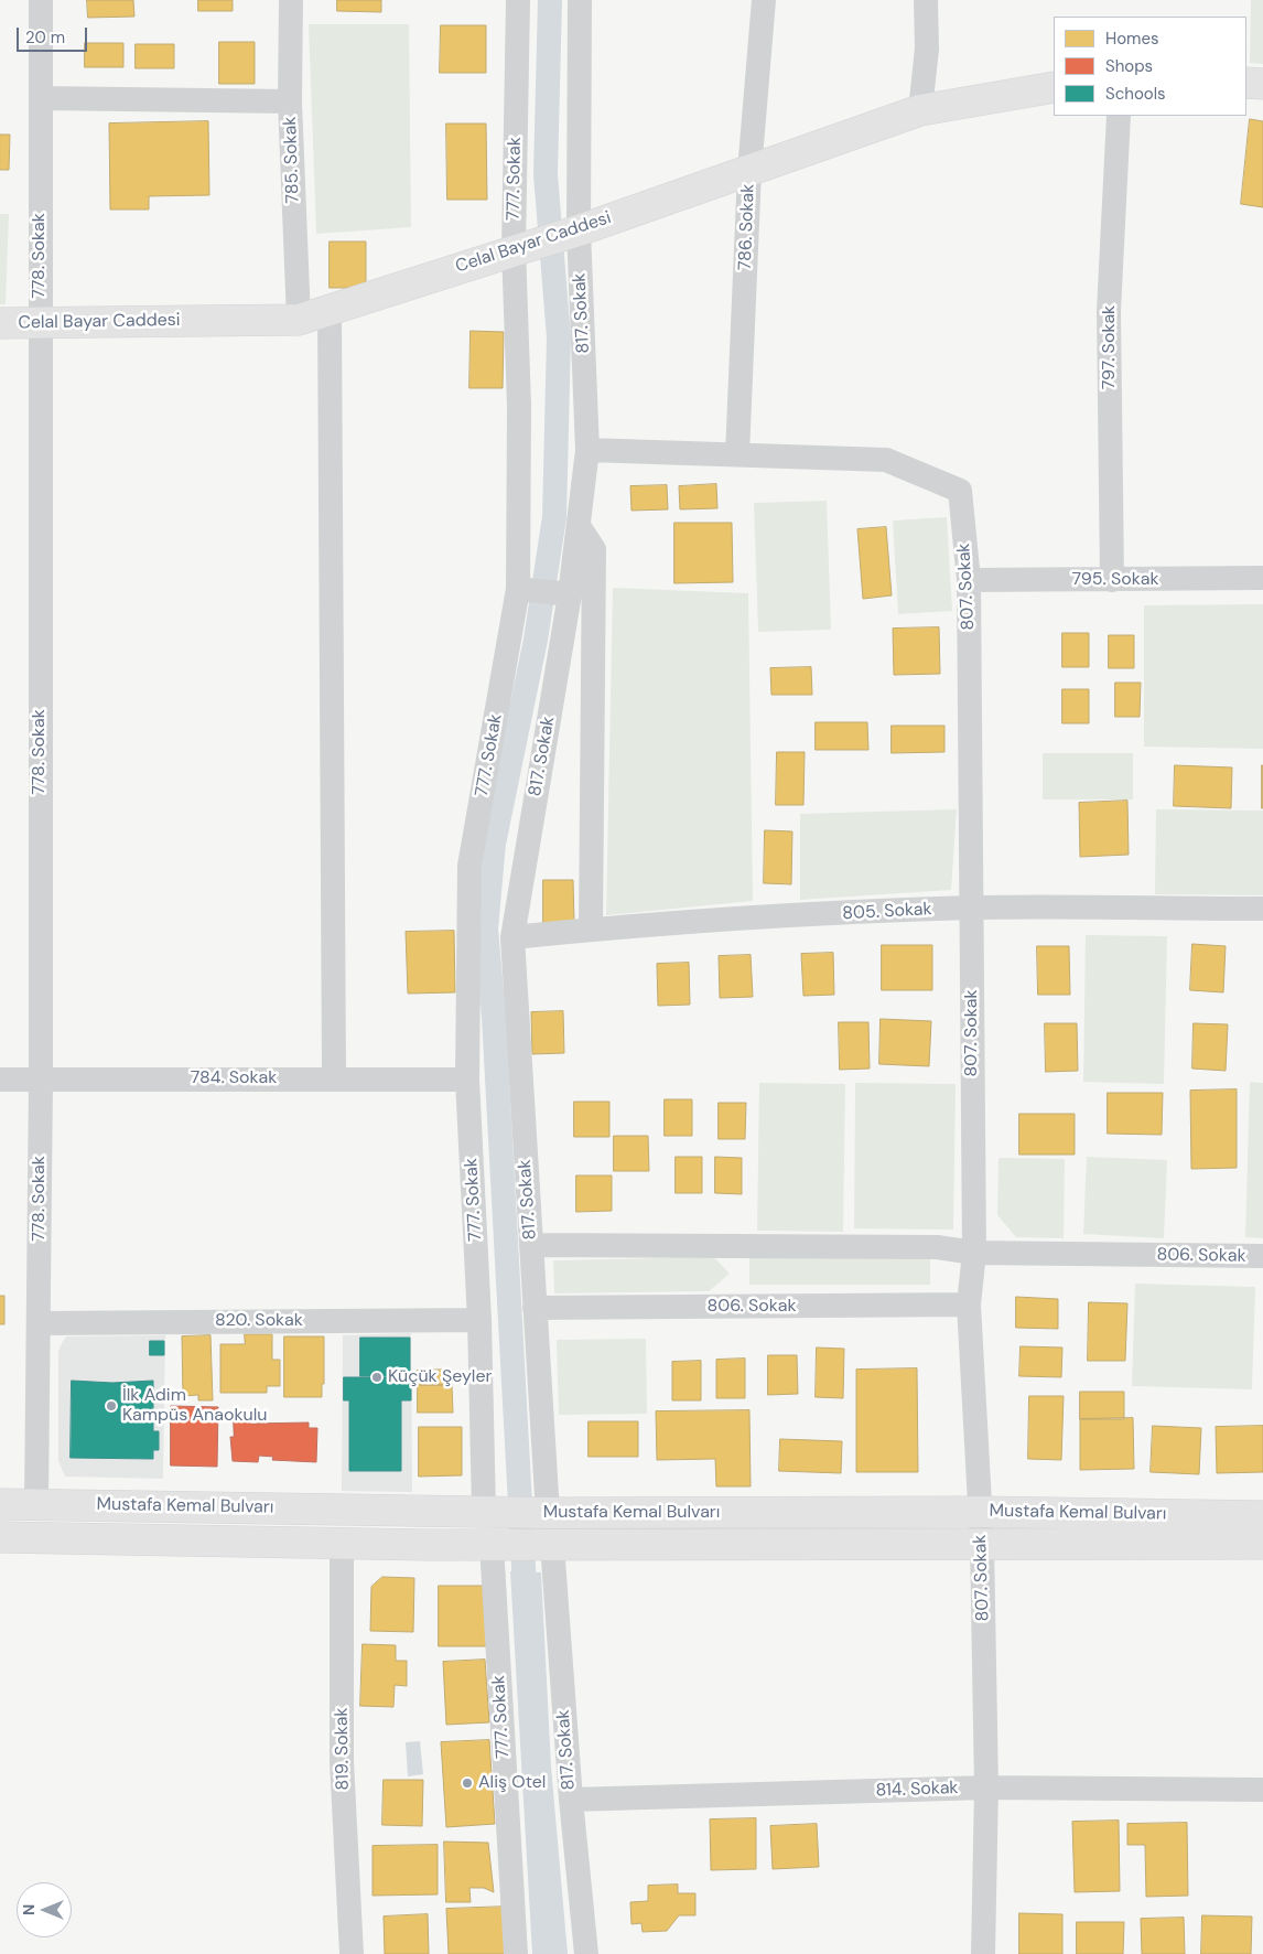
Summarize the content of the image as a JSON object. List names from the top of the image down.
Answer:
{
  "streets": {
    "main road": ["Celal Bayar Caddesi", "Mustafa Kemal Bulvarı"],
    "street": [
      "785. Sokak",
      "777. Sokak",
      "786. Sokak",
      "778. Sokak",
      "817. Sokak",
      "797. Sokak",
      "795. Sokak",
      "807. Sokak",
      "805. Sokak",
      "784. Sokak",
      "806. Sokak",
      "820. Sokak",
      "819. Sokak",
      "814. Sokak"
    ]
  },
  "crossings": [
    ["785. Sokak", "Celal Bayar Caddesi"],
    ["777. Sokak", "Celal Bayar Caddesi"],
    ["777. Sokak", "784. Sokak"],
    ["777. Sokak", "820. Sokak"],
    ["777. Sokak", "Mustafa Kemal Bulvarı"],
    ["786. Sokak", "Celal Bayar Caddesi"],
    ["786. Sokak", "807. Sokak"],
    ["Celal Bayar Caddesi", "778. Sokak"],
    ["Celal Bayar Caddesi", "817. Sokak"],
    ["778. Sokak", "784. Sokak"],
    ["778. Sokak", "820. Sokak"],
    ["778. Sokak", "Mustafa Kemal Bulvarı"],
    ["817. Sokak", "807. Sokak"],
    ["817. Sokak", "805. Sokak"],
    ["817. Sokak", "806. Sokak"],
    ["817. Sokak", "Mustafa Kemal Bulvarı"],
    ["817. Sokak", "814. Sokak"],
    ["797. Sokak", "795. Sokak"],
    ["795. Sokak", "807. Sokak"],
    ["807. Sokak", "805. Sokak"],
    ["807. Sokak", "806. Sokak"],
    ["807. Sokak", "Mustafa Kemal Bulvarı"],
    ["807. Sokak", "814. Sokak"],
    ["Mustafa Kemal Bulvarı", "819. Sokak"]
  ],
  "places": ["Küçük Şeyler", "İlk Adim Kampüs Anaokulu", "Aliş Otel"],
  "legend": ["Homes", "Shops", "Schools"],
  "scale_bar": "20 m",
  "north": "left"
}
